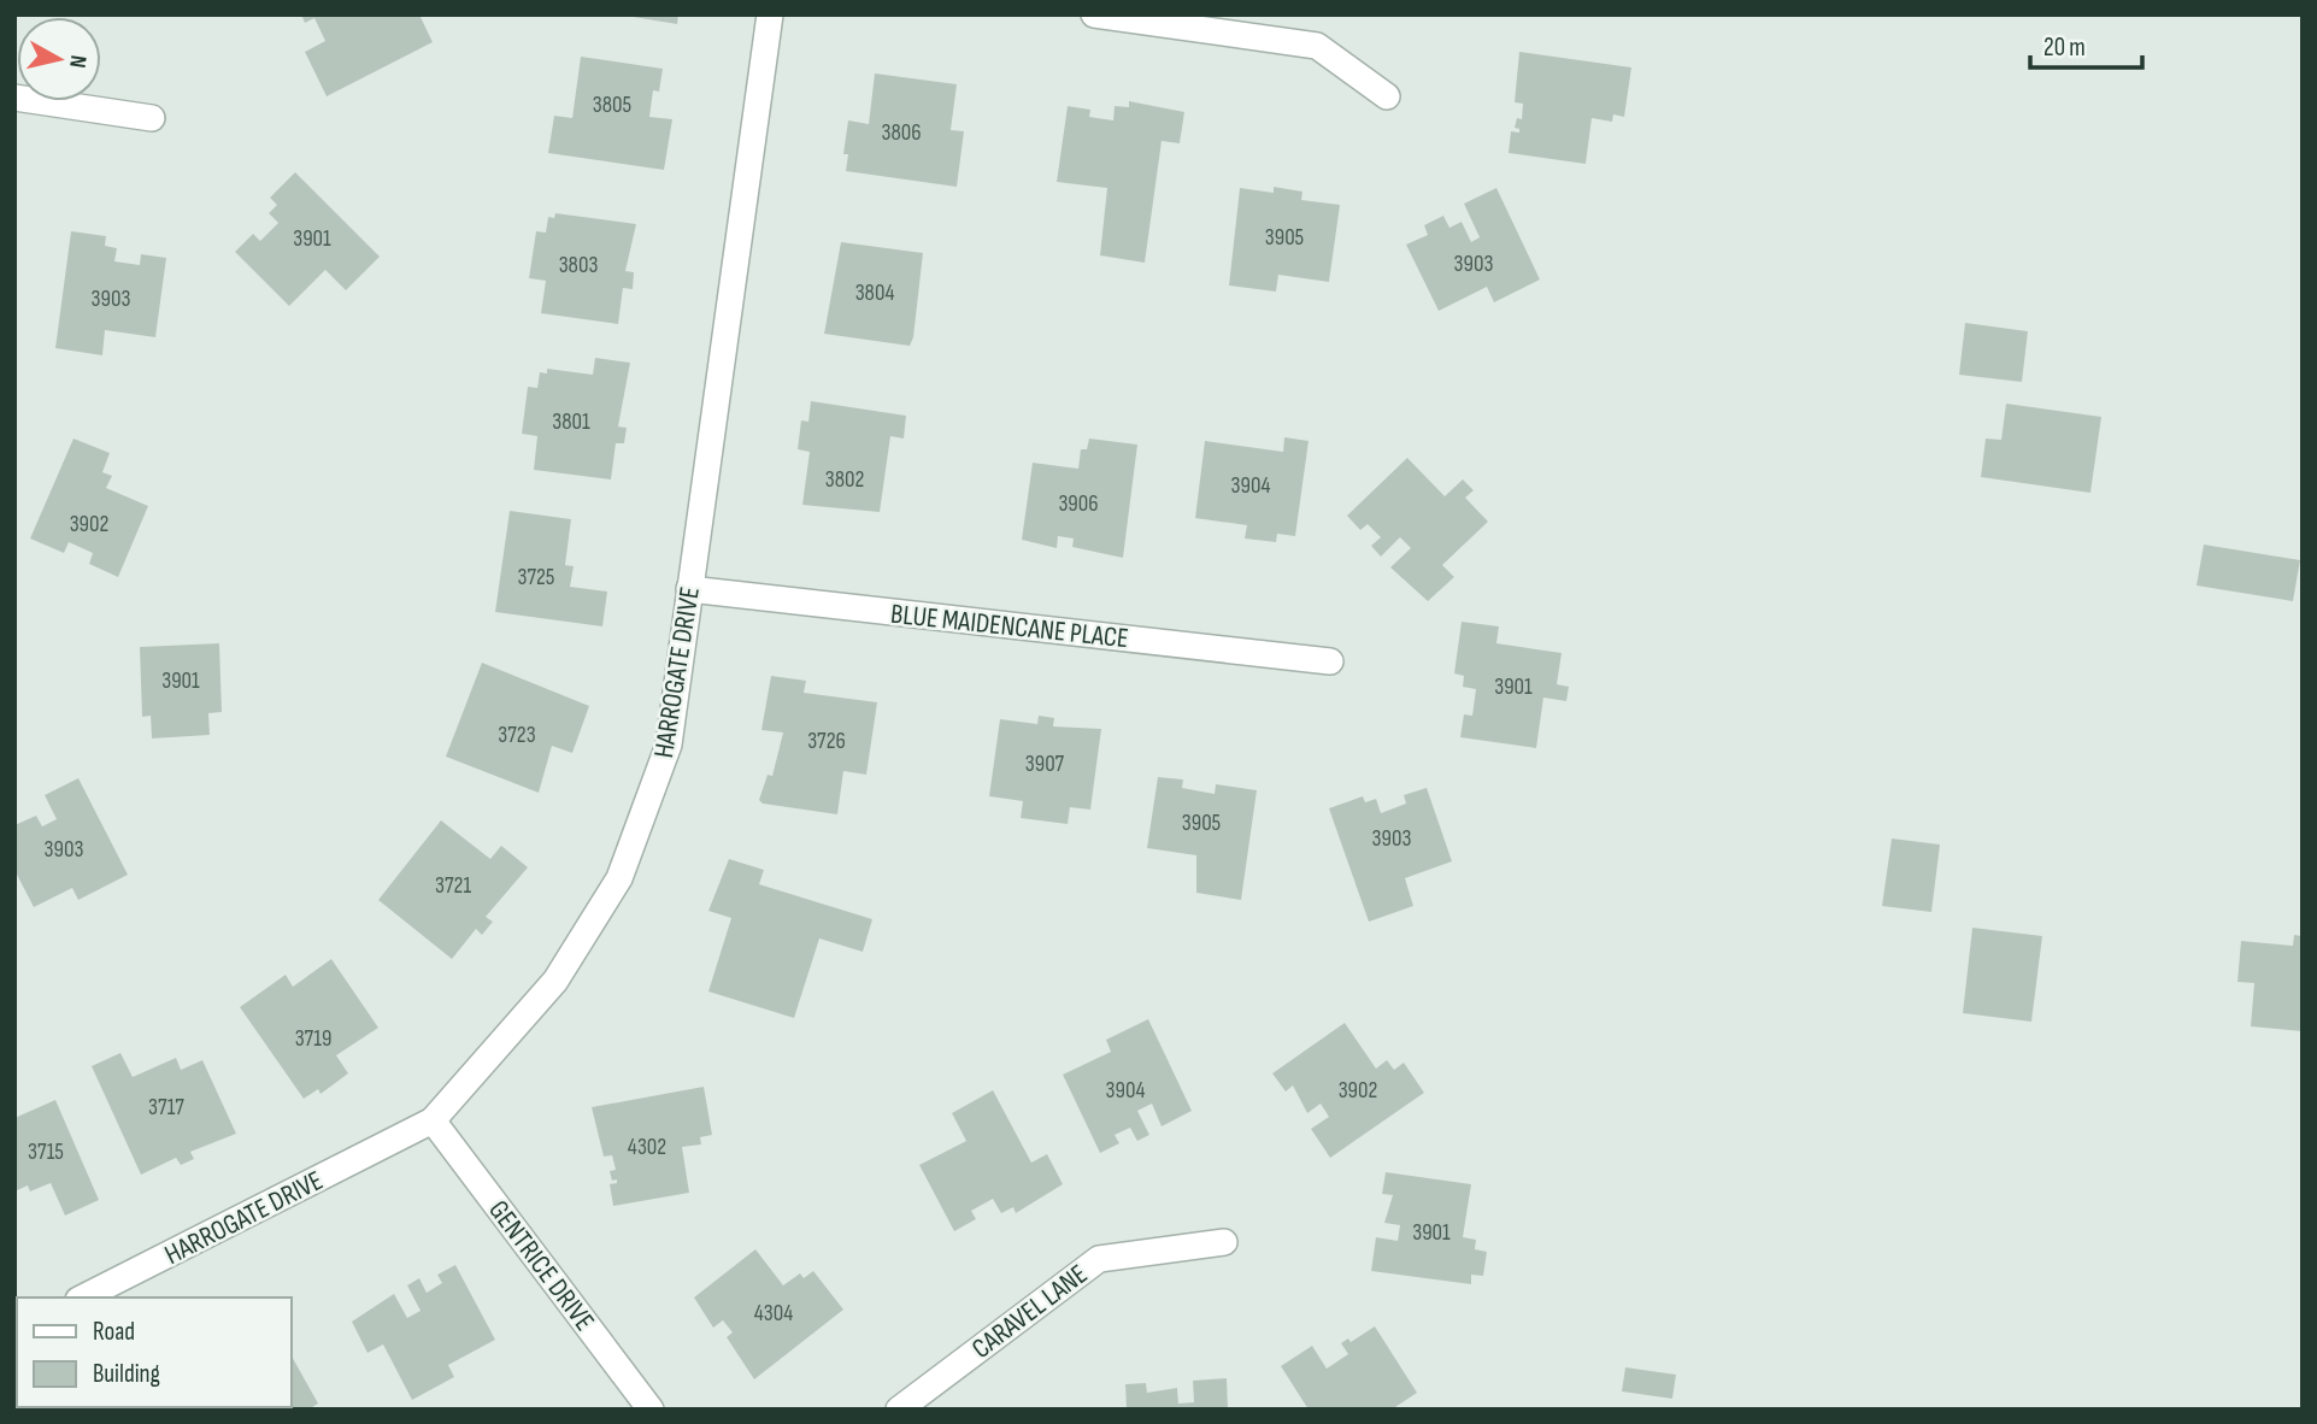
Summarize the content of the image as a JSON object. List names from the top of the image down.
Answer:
{
  "streets": {
    "street": [
      "BLUE MAIDENCANE PLACE",
      "HARROGATE DRIVE",
      "GENTRICE DRIVE",
      "CARAVEL LANE"
    ]
  },
  "crossings": [
    ["BLUE MAIDENCANE PLACE", "HARROGATE DRIVE"],
    ["HARROGATE DRIVE", "GENTRICE DRIVE"]
  ],
  "house_numbers": [
    "3805",
    "3806",
    "3905",
    "3901",
    "3903",
    "3803",
    "3804",
    "3903",
    "3801",
    "3802",
    "3904",
    "3906",
    "3902",
    "3725",
    "3901",
    "3901",
    "3723",
    "3726",
    "3907",
    "3905",
    "3903",
    "3903",
    "3721",
    "3719",
    "3904",
    "3902",
    "3717",
    "4302",
    "3715",
    "3901",
    "4304"
  ],
  "legend": ["Road", "Building"],
  "scale_bar": "20 m",
  "north": "right"
}
